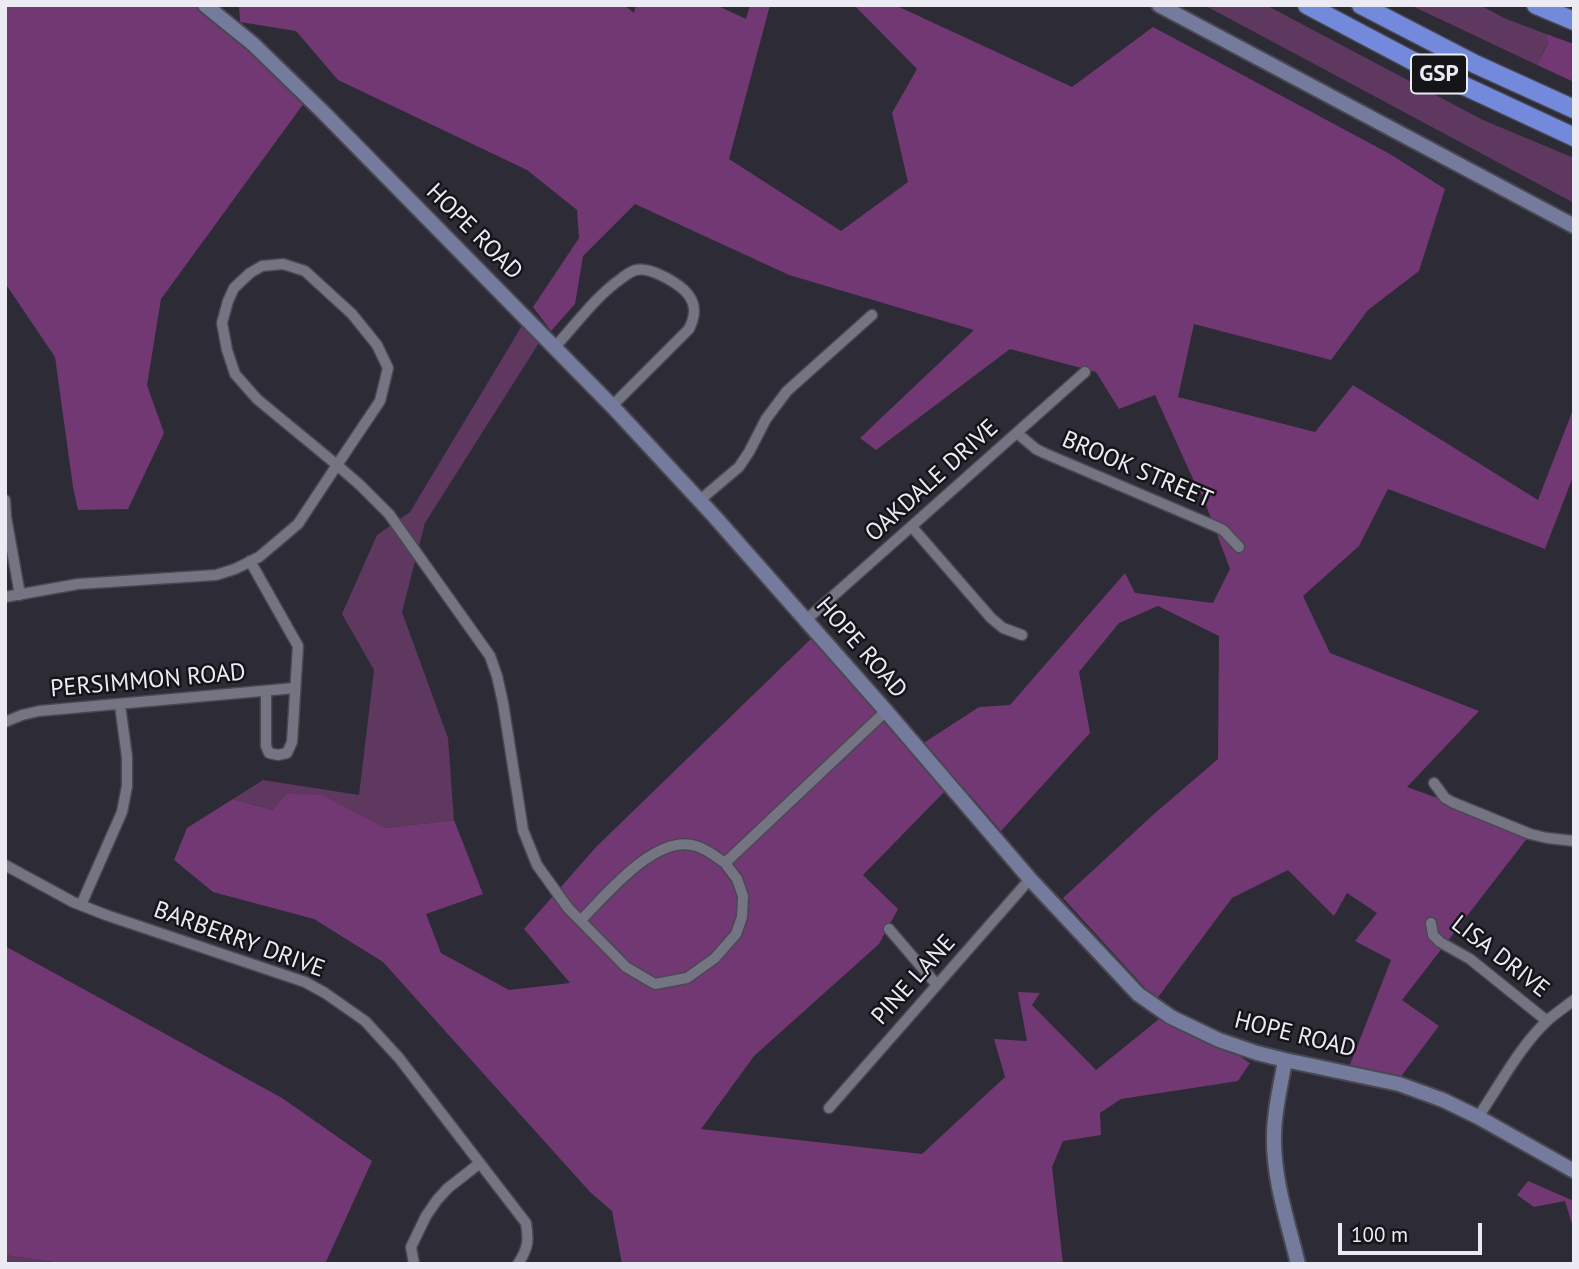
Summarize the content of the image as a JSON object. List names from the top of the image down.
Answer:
{
  "streets": {
    "highway": ["GSP"],
    "street": [
      "HOPE ROAD",
      "BROOK STREET",
      "OAKDALE DRIVE",
      "PERSIMMON ROAD",
      "BARBERRY DRIVE",
      "LISA DRIVE",
      "PINE LANE"
    ]
  },
  "crossings": [
    ["HOPE ROAD", "OAKDALE DRIVE"],
    ["HOPE ROAD", "PINE LANE"],
    ["BROOK STREET", "OAKDALE DRIVE"]
  ],
  "scale_bar": "100 m"
}
